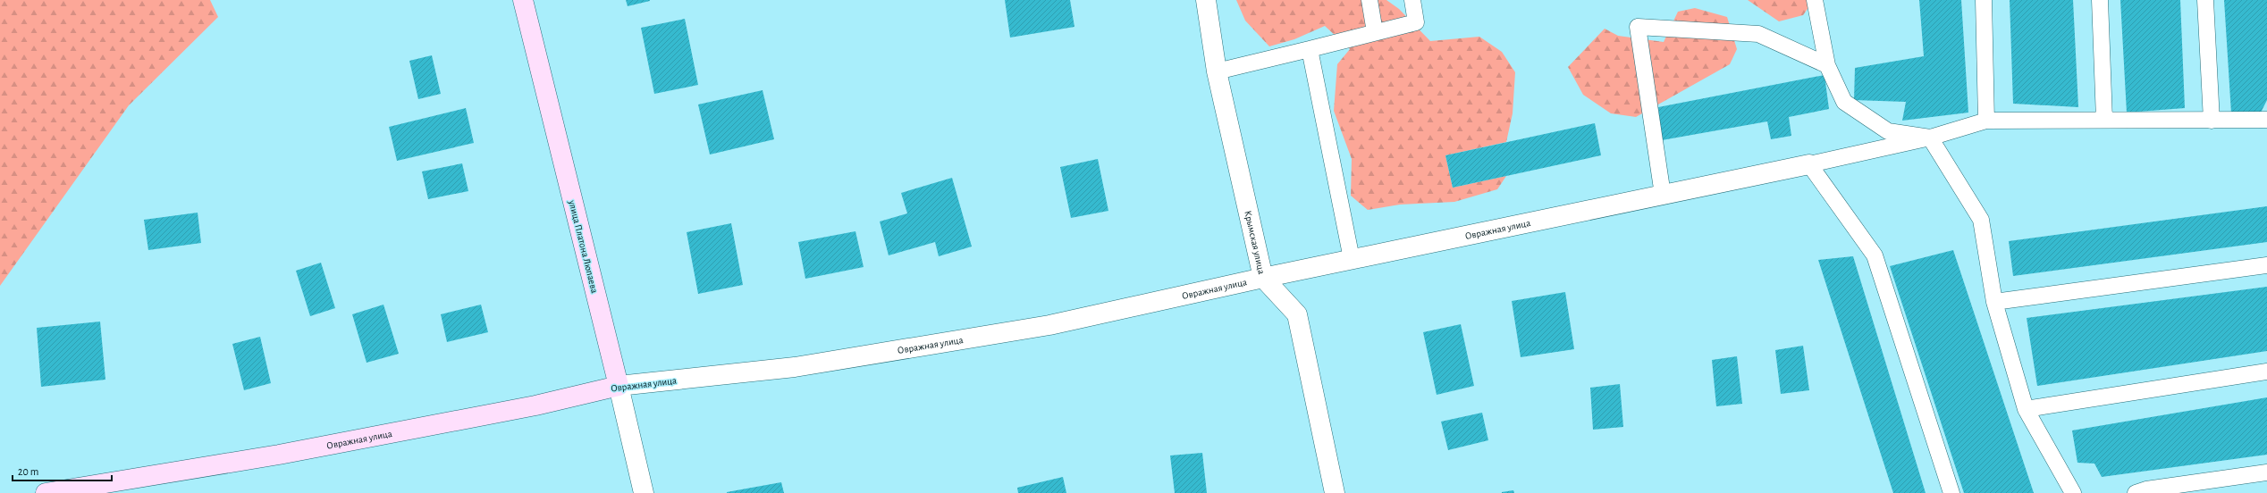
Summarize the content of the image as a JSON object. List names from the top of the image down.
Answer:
{
  "streets": {
    "street": ["Овражная улица", "Крымская улица", "улица Платона Люпаева"]
  },
  "crossings": [
    ["Овражная улица", "Крымская улица"],
    ["Овражная улица", "улица Платона Люпаева"]
  ],
  "scale_bar": "20 m"
}
